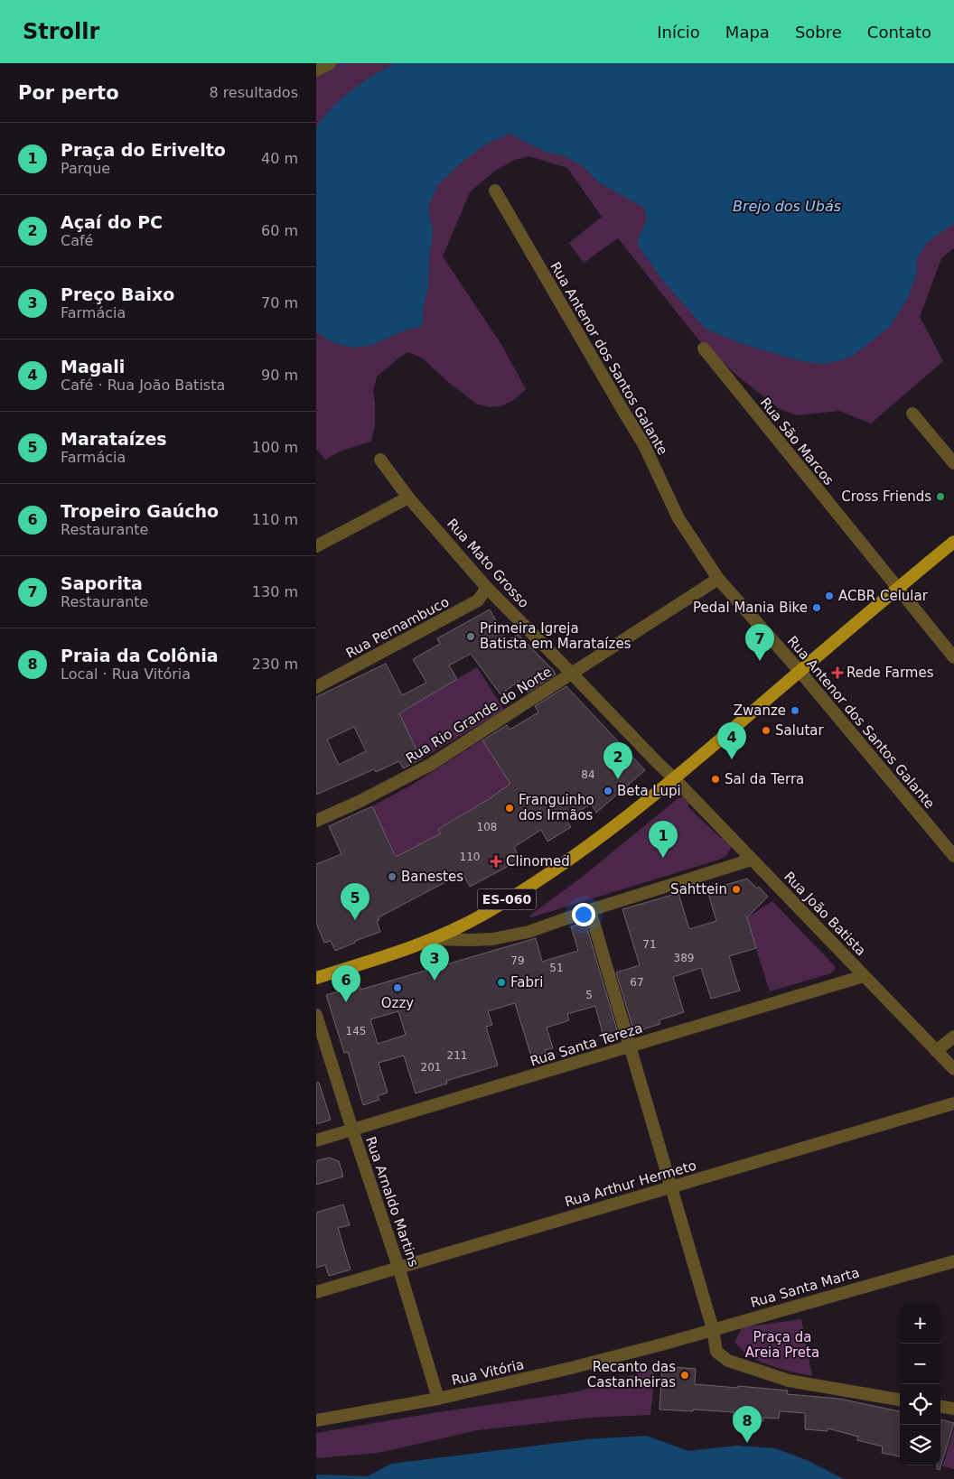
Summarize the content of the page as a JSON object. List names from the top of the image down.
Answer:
{
  "streets": {
    "main road": ["ES-060"],
    "street": [
      "Rua Antenor dos Santos Galante",
      "Rua São Marcos",
      "Rua Mato Grosso",
      "Rua Pernambuco",
      "Rua Rio Grande do Norte",
      "Rua João Batista",
      "Rua Santa Tereza",
      "Rua Arthur Hermeto",
      "Rua Arnaldo Martins",
      "Rua Santa Marta",
      "Rua Vitória"
    ]
  },
  "crossings": [
    ["Rua Antenor dos Santos Galante", "Rua Rio Grande do Norte"],
    ["Rua Antenor dos Santos Galante", "ES-060"],
    ["Rua São Marcos", "ES-060"],
    ["Rua Mato Grosso", "Rua Pernambuco"],
    ["Rua Mato Grosso", "Rua Rio Grande do Norte"],
    ["Rua Mato Grosso", "ES-060"],
    ["Rua Mato Grosso", "Rua João Batista"],
    ["ES-060", "Rua João Batista"],
    ["Rua João Batista", "Rua Santa Tereza"],
    ["Rua Santa Tereza", "Rua Arnaldo Martins"],
    ["Rua Arthur Hermeto", "Rua Arnaldo Martins"],
    ["Rua Arnaldo Martins", "Rua Vitória"],
    ["Rua Santa Marta", "Rua Vitória"]
  ],
  "water": ["Brejo dos Ubás"],
  "parks": ["Praça da Areia Preta"],
  "places": {
    "other": [
      "Cross Friends",
      "ACBR Celular",
      "Pedal Mania Bike",
      "Primeira Igreja Batista em Marataízes",
      "Zwanze",
      "Salutar",
      "Sal da Terra",
      "Beta Lupi",
      "Franguinho dos Irmãos",
      "Banestes",
      "Sahttein",
      "Fabri",
      "Ozzy",
      "Recanto das Castanheiras"
    ],
    "health": ["Rede Farmes", "Clinomed"]
  },
  "house_numbers": [
    "84",
    "108",
    "110",
    "71",
    "389",
    "79",
    "51",
    "67",
    "5",
    "145",
    "211",
    "201"
  ],
  "page": {
    "header": "Strollr",
    "nav": [
      "Início",
      "Mapa",
      "Sobre",
      "Contato"
    ],
    "heading": ["Por perto", "8 resultados"],
    "list": [
      {
        "mark": "1",
        "name": "Praça do Erivelto",
        "note": "Parque",
        "value": "40 m"
      },
      {
        "mark": "2",
        "name": "Açaí do PC",
        "note": "Café",
        "value": "60 m"
      },
      {
        "mark": "3",
        "name": "Preço Baixo",
        "note": "Farmácia",
        "value": "70 m"
      },
      {
        "mark": "4",
        "name": "Magali",
        "note": "Café · Rua João Batista",
        "value": "90 m"
      },
      {
        "mark": "5",
        "name": "Marataízes",
        "note": "Farmácia",
        "value": "100 m"
      },
      {
        "mark": "6",
        "name": "Tropeiro Gaúcho",
        "note": "Restaurante",
        "value": "110 m"
      },
      {
        "mark": "7",
        "name": "Saporita",
        "note": "Restaurante",
        "value": "130 m"
      },
      {
        "mark": "8",
        "name": "Praia da Colônia",
        "note": "Local · Rua Vitória",
        "value": "230 m"
      }
    ],
    "pins": [
      "7",
      "4",
      "2",
      "1",
      "5",
      "3",
      "6",
      "8"
    ],
    "map_buttons": ["+", "−"]
  }
}
